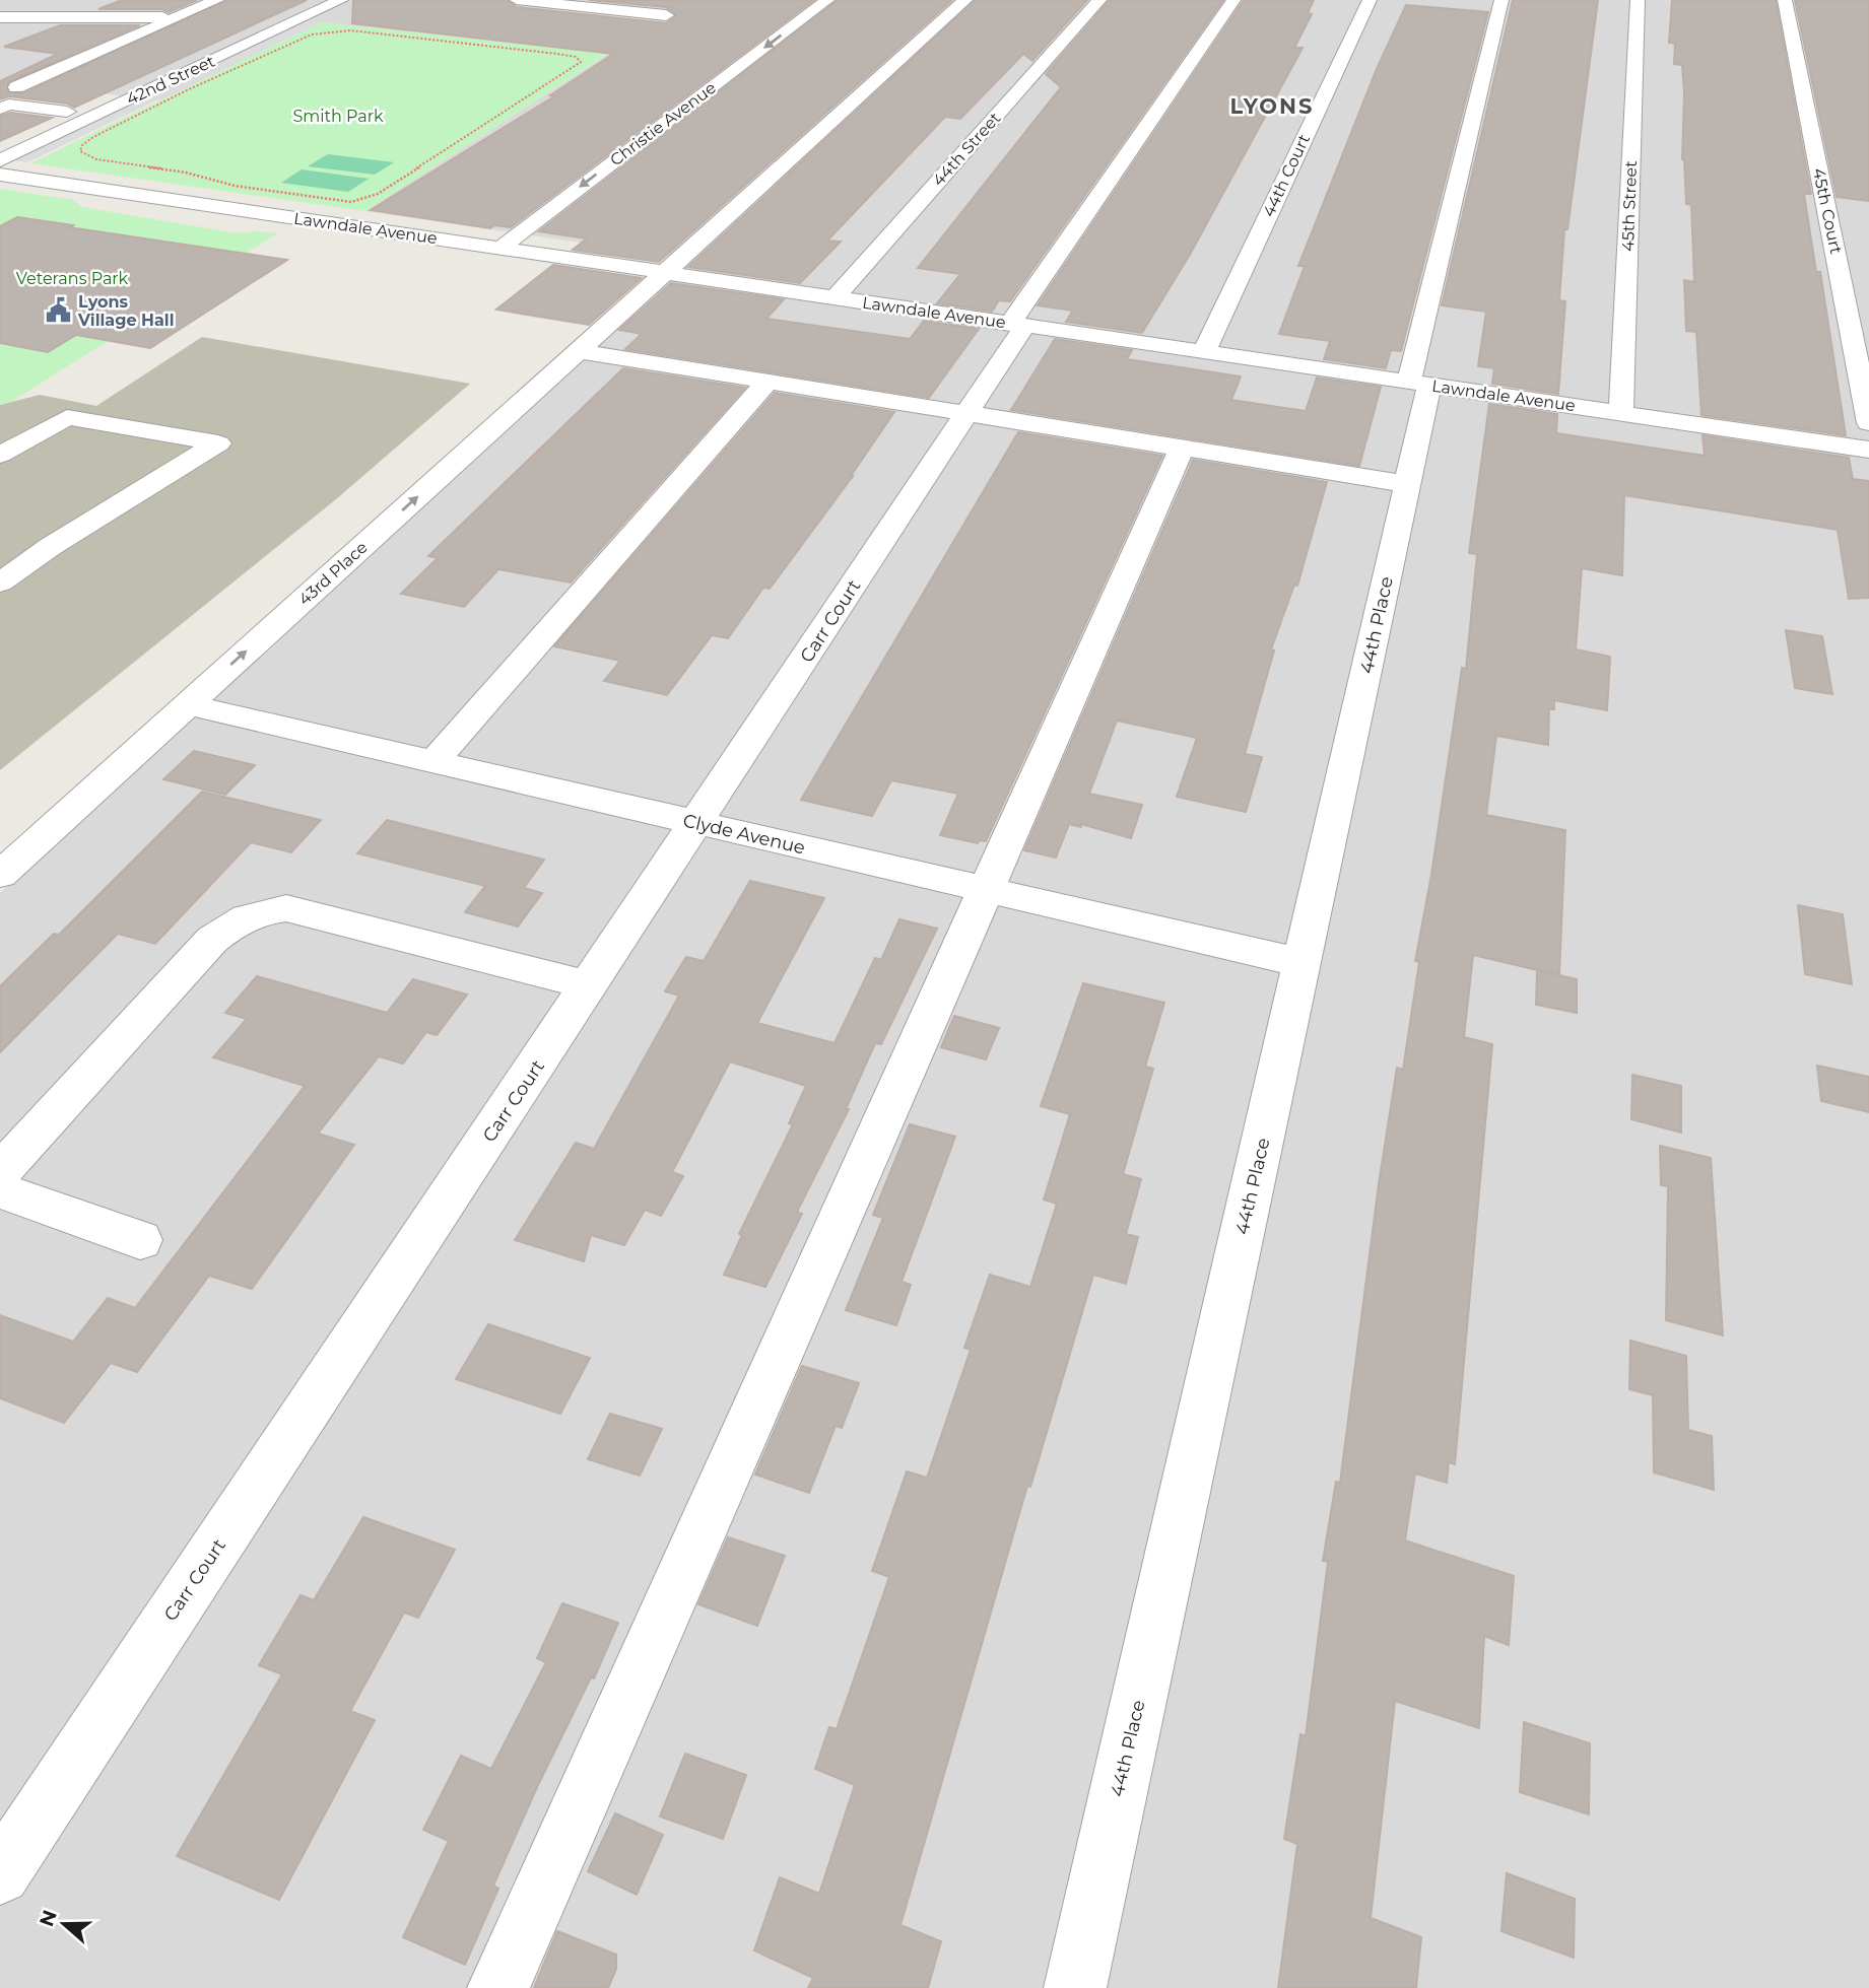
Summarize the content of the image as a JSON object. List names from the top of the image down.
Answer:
{
  "streets": {
    "street": [
      "42nd Street",
      "Christie Avenue",
      "44th Street",
      "44th Court",
      "45th Street",
      "45th Court",
      "Lawndale Avenue",
      "43rd Place",
      "Carr Court",
      "44th Place",
      "Clyde Avenue"
    ]
  },
  "crossings": [
    ["Christie Avenue", "Lawndale Avenue"],
    ["44th Street", "Lawndale Avenue"],
    ["44th Court", "Lawndale Avenue"],
    ["45th Street", "Lawndale Avenue"],
    ["Lawndale Avenue", "43rd Place"],
    ["Lawndale Avenue", "Carr Court"],
    ["Lawndale Avenue", "44th Place"],
    ["43rd Place", "Clyde Avenue"],
    ["Carr Court", "Clyde Avenue"],
    ["44th Place", "Clyde Avenue"]
  ],
  "districts": ["LYONS"],
  "parks": ["Smith Park", "Veterans Park"],
  "places": {
    "public building": ["Lyons Village Hall"]
  },
  "north": "left"
}
